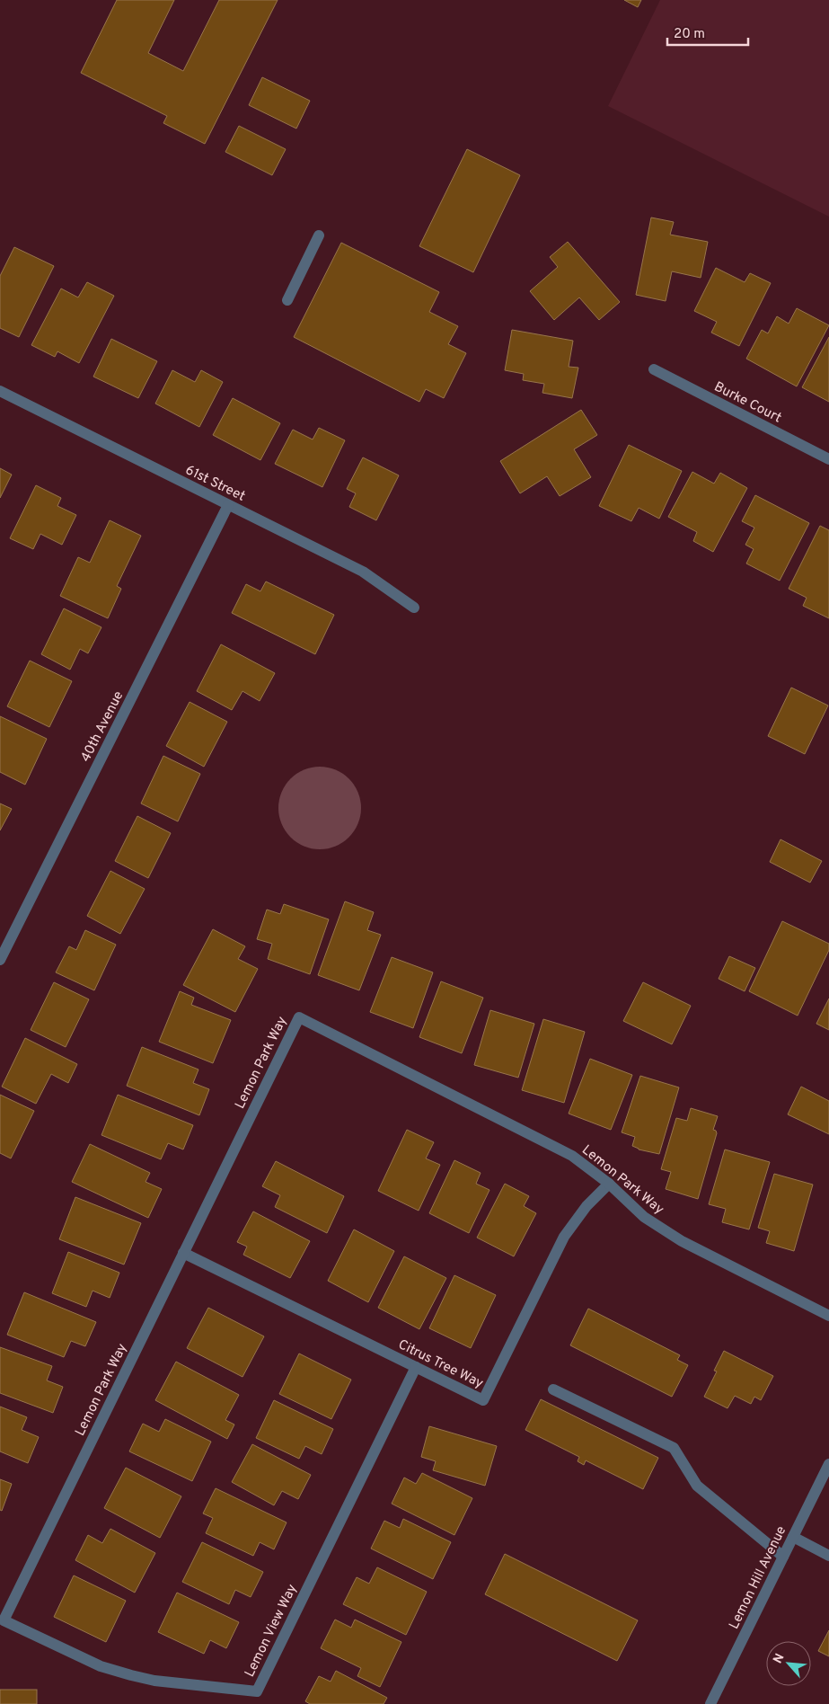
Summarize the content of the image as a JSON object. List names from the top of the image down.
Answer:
{
  "streets": {
    "street": [
      "Burke Court",
      "61st Street",
      "40th Avenue",
      "Lemon Park Way",
      "Citrus Tree Way",
      "Lemon Hill Avenue",
      "Lemon View Way"
    ]
  },
  "crossings": [
    ["61st Street", "40th Avenue"],
    ["Lemon Park Way", "Citrus Tree Way"],
    ["Lemon Park Way", "Lemon View Way"],
    ["Citrus Tree Way", "Lemon View Way"]
  ],
  "scale_bar": "20 m",
  "north": "top left"
}
